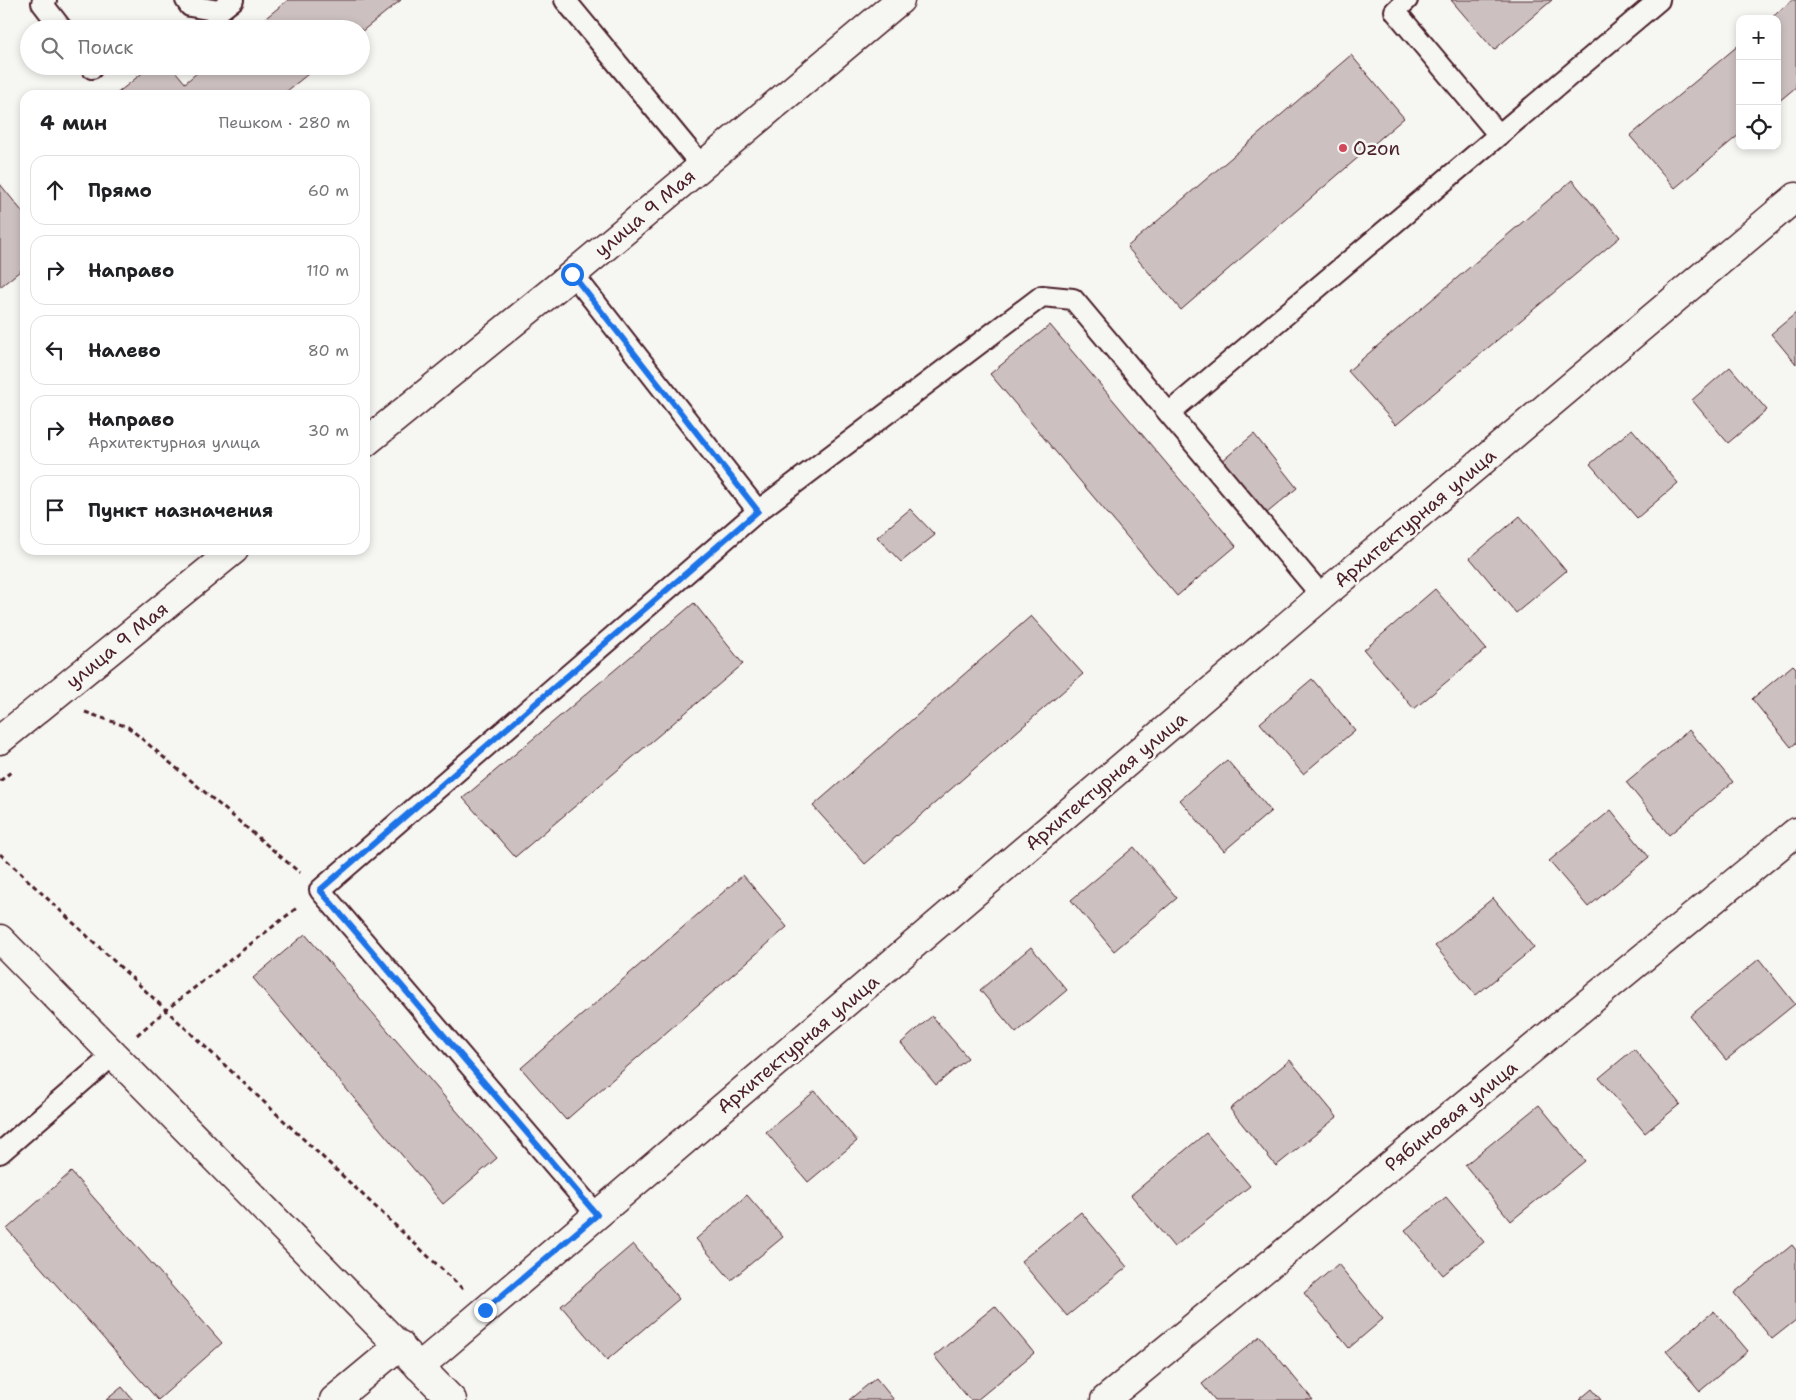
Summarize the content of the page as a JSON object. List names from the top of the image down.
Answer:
{
  "streets": {
    "street": ["улица 9 Мая", "Архитектурная улица", "Рябиновая улица"]
  },
  "places": ["Ozon"],
  "page": {
    "map_buttons": ["+", "−"],
    "search": "Поиск",
    "heading": ["4 мин", "Пешком · 280 m"],
    "list": [
      ["Прямо", "60 m"],
      ["Направо", "110 m"],
      ["Налево", "80 m"],
      ["Направо", "Архитектурная улица", "30 m"],
      "Пункт назначения"
    ]
  }
}
